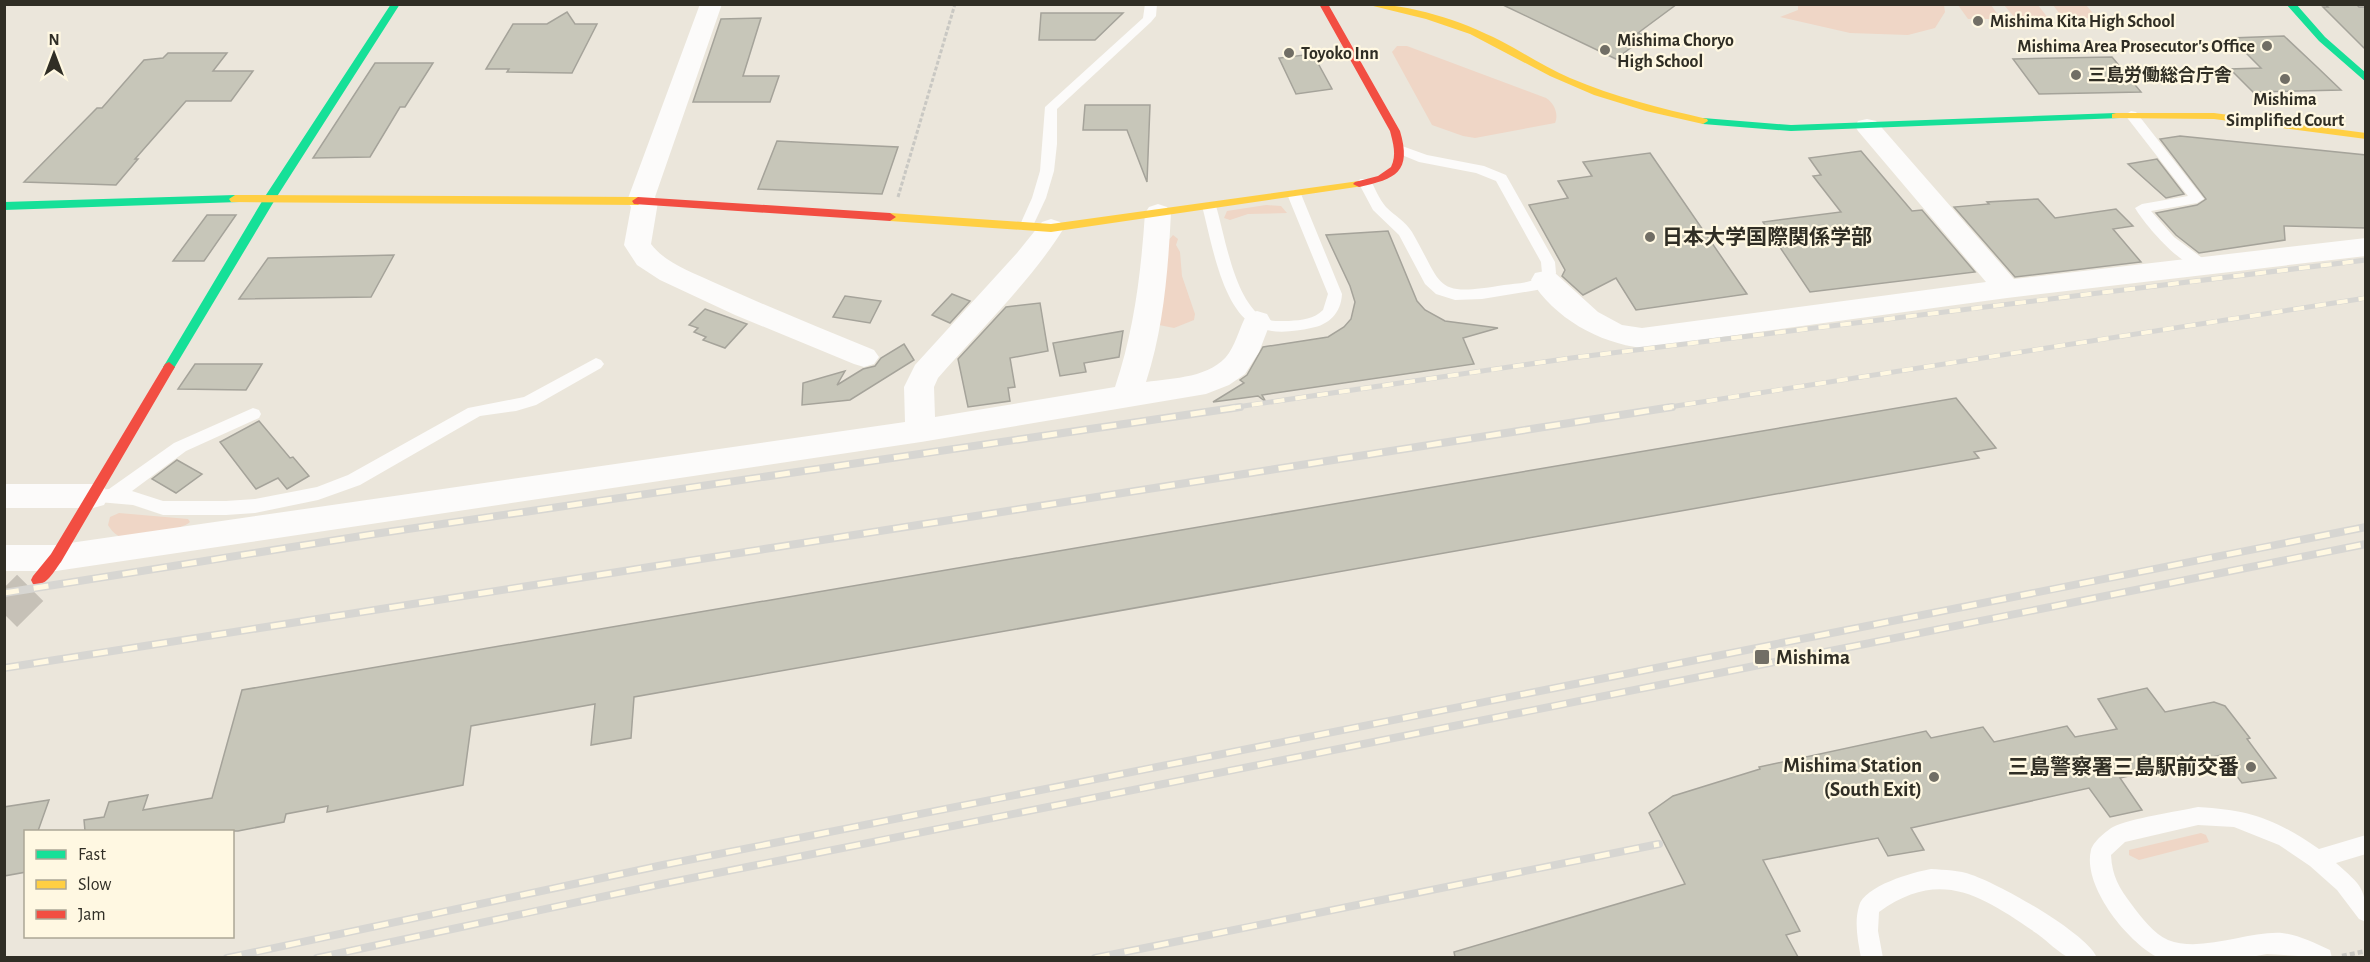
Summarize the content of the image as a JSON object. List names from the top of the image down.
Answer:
{
  "places": {
    "other": [
      "Mishima Kita High School",
      "Mishima Area Prosecutor's Office",
      "Mishima Choryo High School",
      "Toyoko Inn",
      "三島労働総合庁舎",
      "Mishima Simplified Court",
      "日本大学国際関係学部",
      "三島警察署三島駅前交番",
      "Mishima Station (South Exit)"
    ],
    "transit": ["Mishima"]
  },
  "legend": ["Fast", "Slow", "Jam"],
  "north": "top"
}
